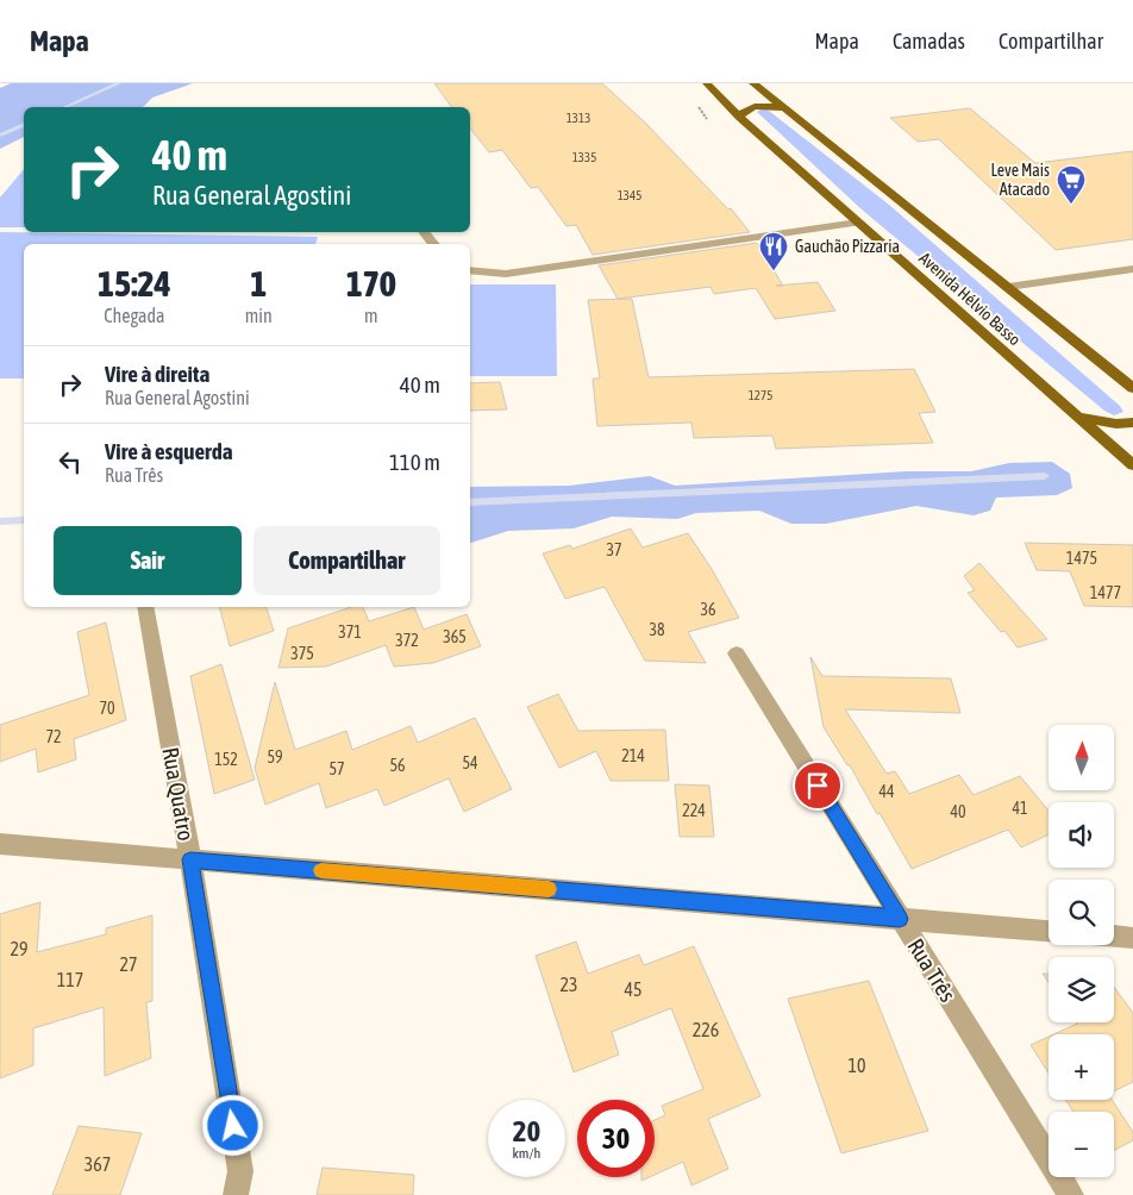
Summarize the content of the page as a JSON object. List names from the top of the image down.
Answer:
{
  "streets": {
    "main road": ["Avenida Hélvio Basso"],
    "street": ["Rua Quatro", "Rua Três"]
  },
  "places": {
    "supermarket": ["Leve Mais Atacado"],
    "restaurant": ["Gauchão Pizzaria"]
  },
  "house_numbers": [
    "1313",
    "1335",
    "1345",
    "1275",
    "37",
    "1475",
    "1477",
    "36",
    "38",
    "371",
    "365",
    "372",
    "375",
    "70",
    "72",
    "214",
    "59",
    "152",
    "54",
    "56",
    "57",
    "44",
    "41",
    "224",
    "40",
    "29",
    "27",
    "117",
    "23",
    "45",
    "226",
    "10",
    "367"
  ],
  "north": "top",
  "page": {
    "header": "Mapa",
    "nav": ["Mapa", "Camadas", "Compartilhar"],
    "turn": ["40 m", "Rua General Agostini"],
    "eta": [
      "15:24",
      "Chegada",
      "1",
      "min",
      "170",
      "m"
    ],
    "list": [
      {
        "name": "Vire à direita",
        "note": "Rua General Agostini",
        "value": "40 m"
      },
      {
        "name": "Vire à esquerda",
        "note": "Rua Três",
        "value": "110 m"
      }
    ],
    "buttons": ["Sair", "Compartilhar"],
    "map_buttons": ["+", "−"],
    "speed": "20 km/h",
    "limit": "30"
  }
}
